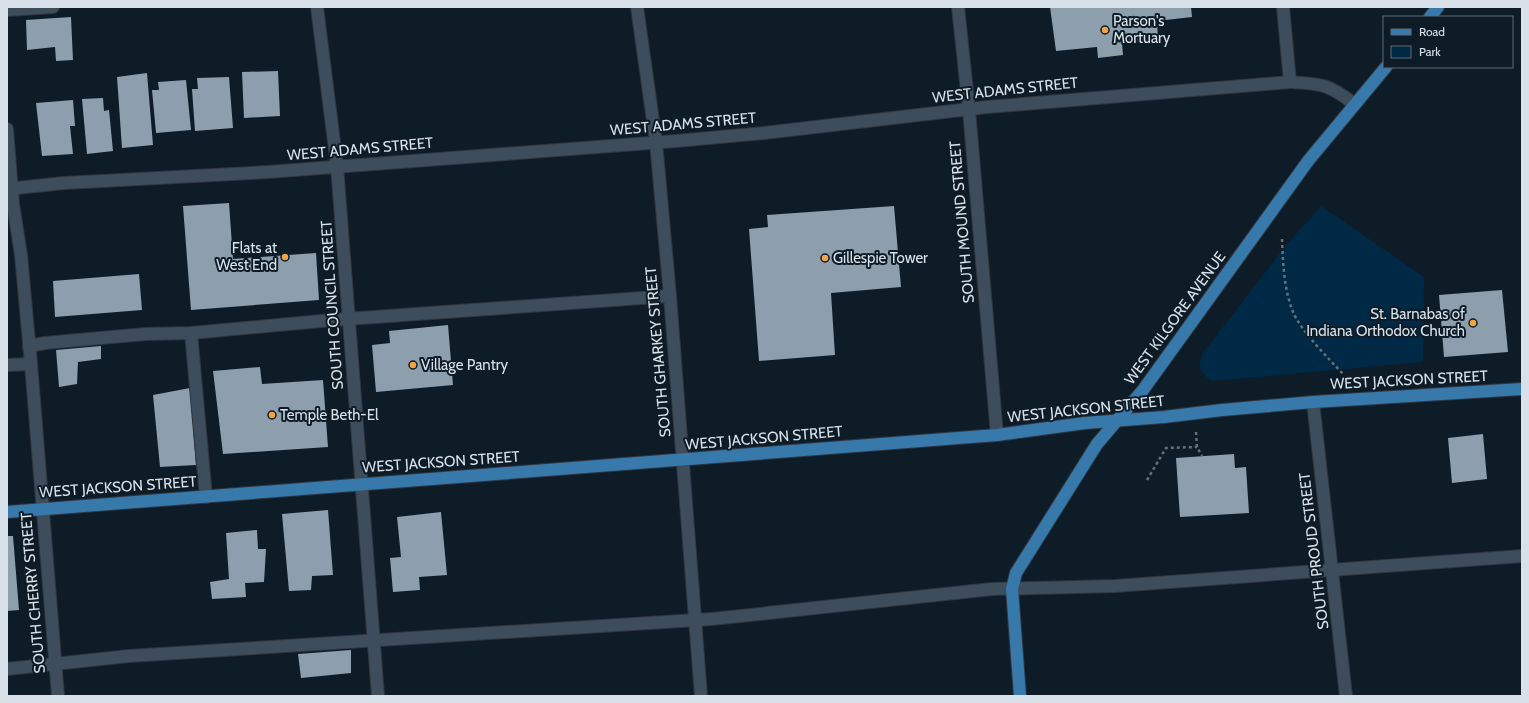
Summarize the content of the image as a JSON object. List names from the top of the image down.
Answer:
{
  "streets": {
    "main road": ["WEST KILGORE AVENUE", "WEST JACKSON STREET"],
    "street": [
      "WEST ADAMS STREET",
      "SOUTH MOUND STREET",
      "SOUTH COUNCIL STREET",
      "SOUTH GHARKEY STREET",
      "SOUTH PROUD STREET",
      "SOUTH CHERRY STREET"
    ]
  },
  "crossings": [
    ["WEST ADAMS STREET", "SOUTH MOUND STREET"],
    ["WEST ADAMS STREET", "SOUTH COUNCIL STREET"],
    ["WEST ADAMS STREET", "WEST KILGORE AVENUE"],
    ["WEST ADAMS STREET", "SOUTH GHARKEY STREET"],
    ["WEST ADAMS STREET", "SOUTH CHERRY STREET"],
    ["SOUTH MOUND STREET", "WEST JACKSON STREET"],
    ["SOUTH COUNCIL STREET", "WEST JACKSON STREET"],
    ["WEST KILGORE AVENUE", "WEST JACKSON STREET"],
    ["SOUTH GHARKEY STREET", "WEST JACKSON STREET"],
    ["WEST JACKSON STREET", "SOUTH PROUD STREET"],
    ["WEST JACKSON STREET", "SOUTH CHERRY STREET"]
  ],
  "places": [
    "Parson's Mortuary",
    "Flats at West End",
    "Gillespie Tower",
    "St. Barnabas of Indiana Orthodox Church",
    "Village Pantry",
    "Temple Beth-El"
  ],
  "legend": ["Road", "Park"]
}
